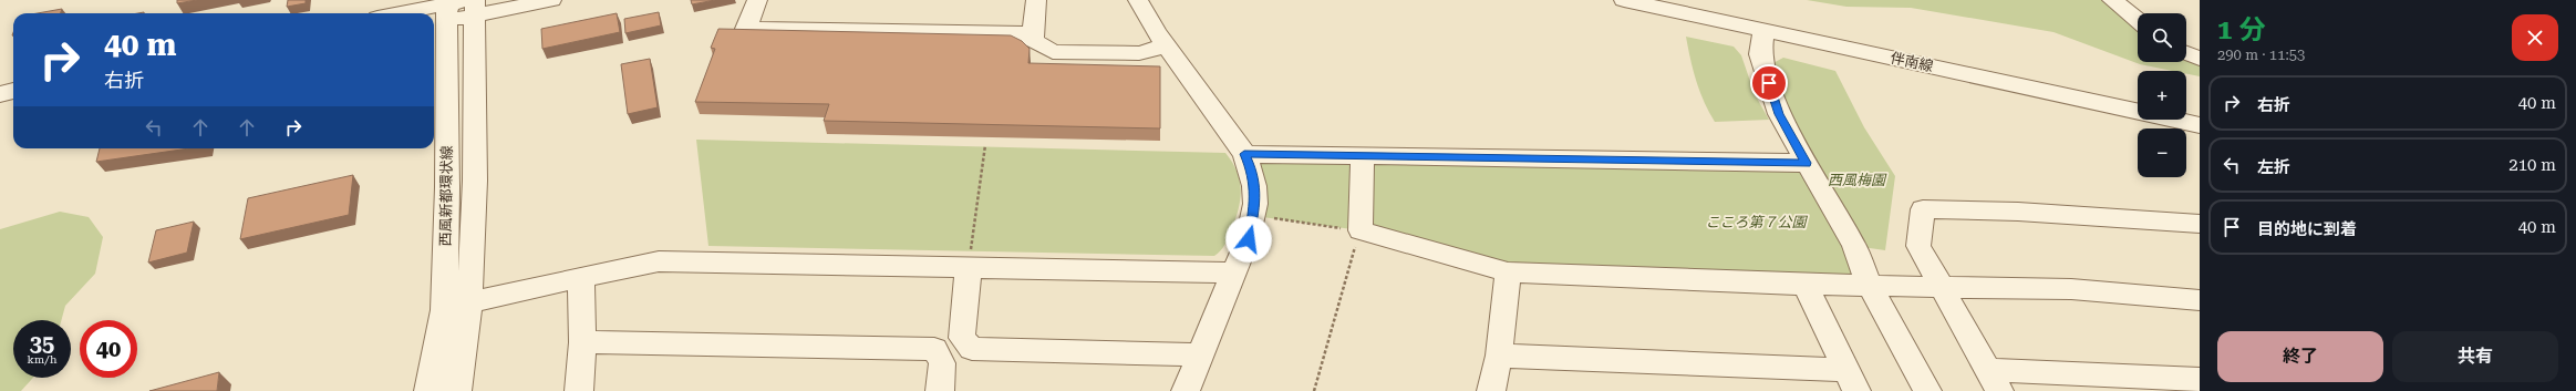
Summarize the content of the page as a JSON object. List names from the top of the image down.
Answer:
{
  "streets": {
    "street": ["伴南線", "西風新都環状線"]
  },
  "parks": ["西風梅園", "こころ第７公園"],
  "page": {
    "heading": ["1 分", "290 m · 11:53"],
    "map_buttons": ["+", "−"],
    "turn": ["40 m", "右折"],
    "list": [
      {
        "name": "右折",
        "value": "40 m"
      },
      {
        "name": "左折",
        "value": "210 m"
      },
      {
        "name": "目的地に到着",
        "value": "40 m"
      }
    ],
    "speed": "35 km/h",
    "limit": "40",
    "buttons": ["終了", "共有"]
  }
}
